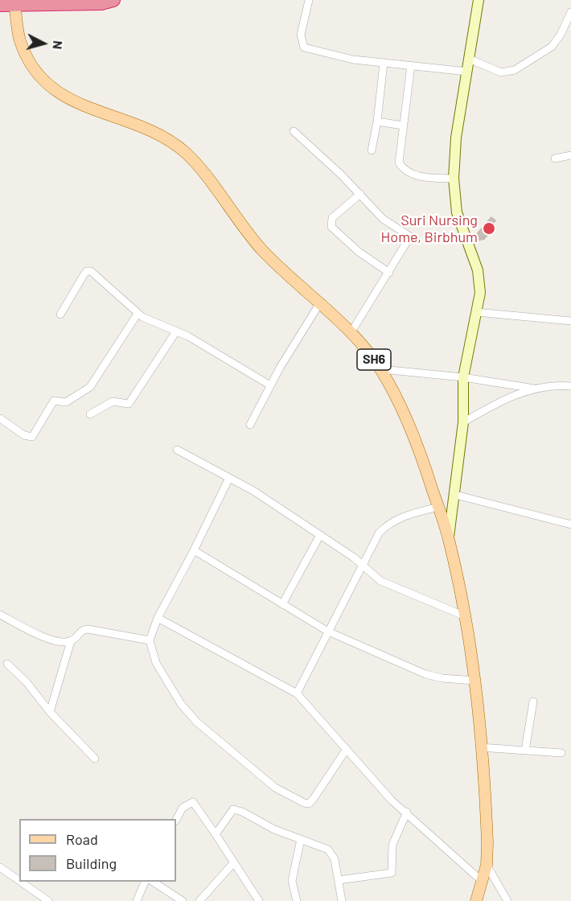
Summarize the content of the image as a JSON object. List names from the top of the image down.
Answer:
{
  "streets": {
    "main road": ["SH6"]
  },
  "places": ["Suri Nursing Home, Birbhum"],
  "legend": ["Road", "Building"],
  "north": "right"
}
